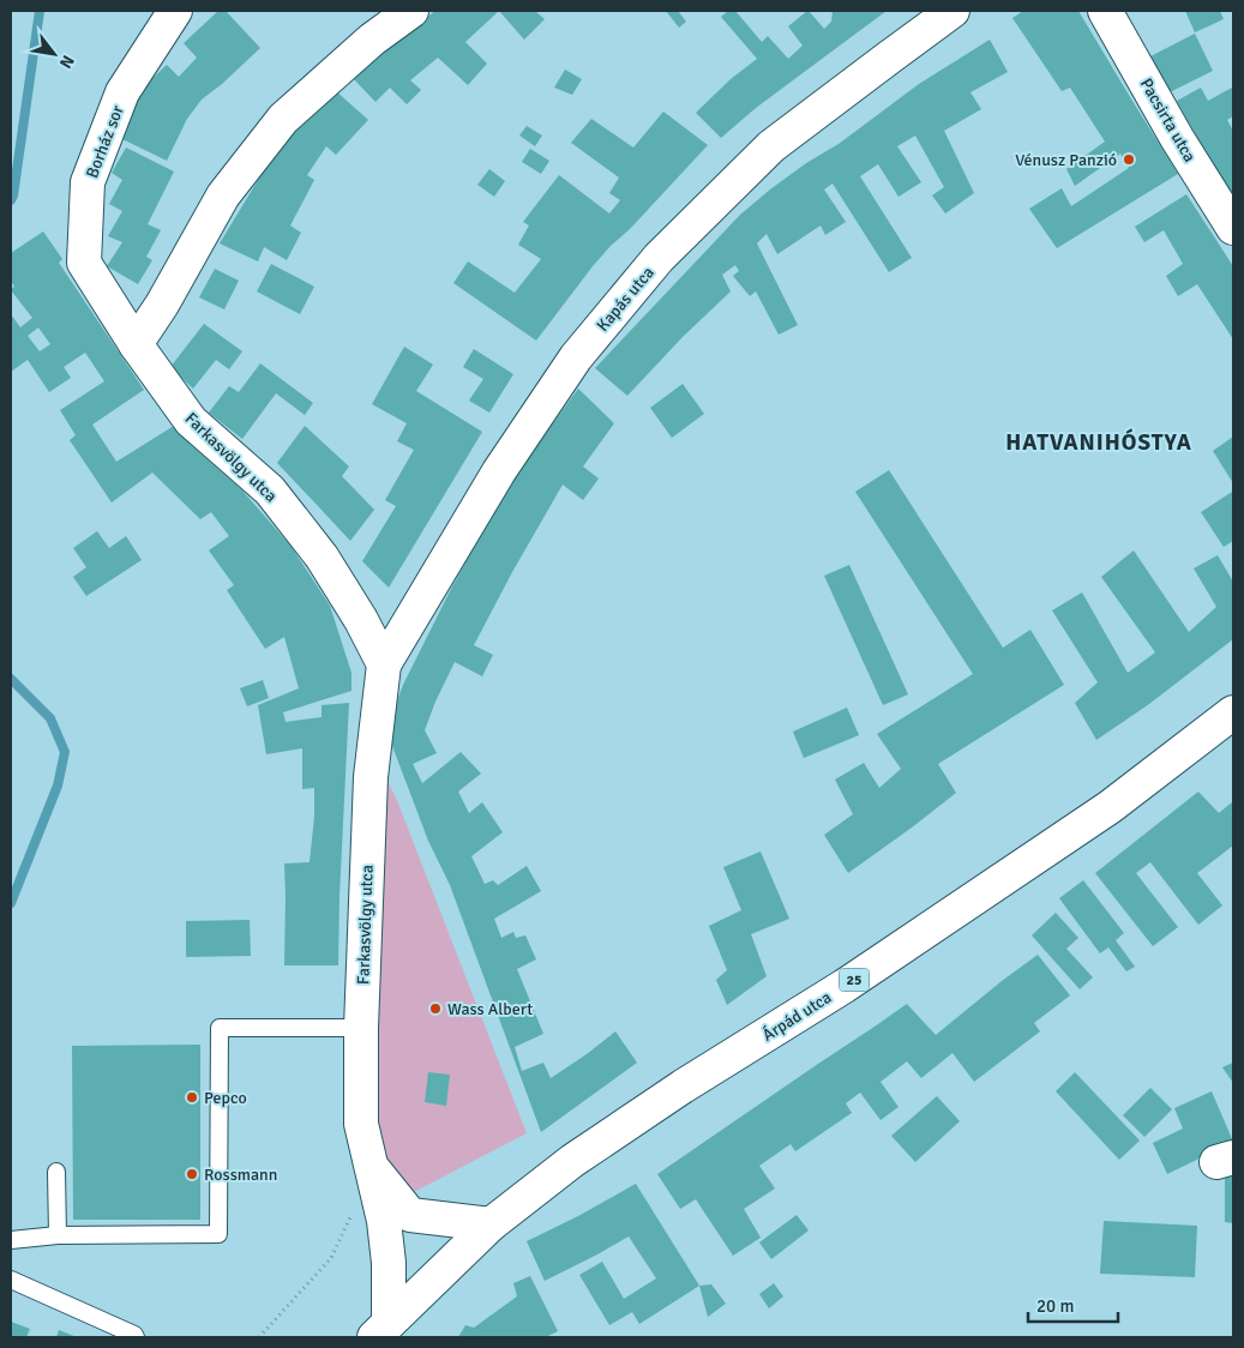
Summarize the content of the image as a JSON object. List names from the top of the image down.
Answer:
{
  "streets": {
    "street": [
      "Pacsirta utca",
      "Borház sor",
      "Kapás utca",
      "Farkasvölgy utca",
      "25",
      "Árpád utca"
    ]
  },
  "crossings": [
    ["Borház sor", "Farkasvölgy utca"],
    ["Kapás utca", "Farkasvölgy utca"],
    ["Farkasvölgy utca", "Árpád utca"]
  ],
  "districts": ["HATVANIHÓSTYA"],
  "places": [
    "Vénusz Panzió",
    "Wass Albert",
    "Pepco",
    "Rossmann"
  ],
  "scale_bar": "20 m",
  "north": "bottom right"
}
